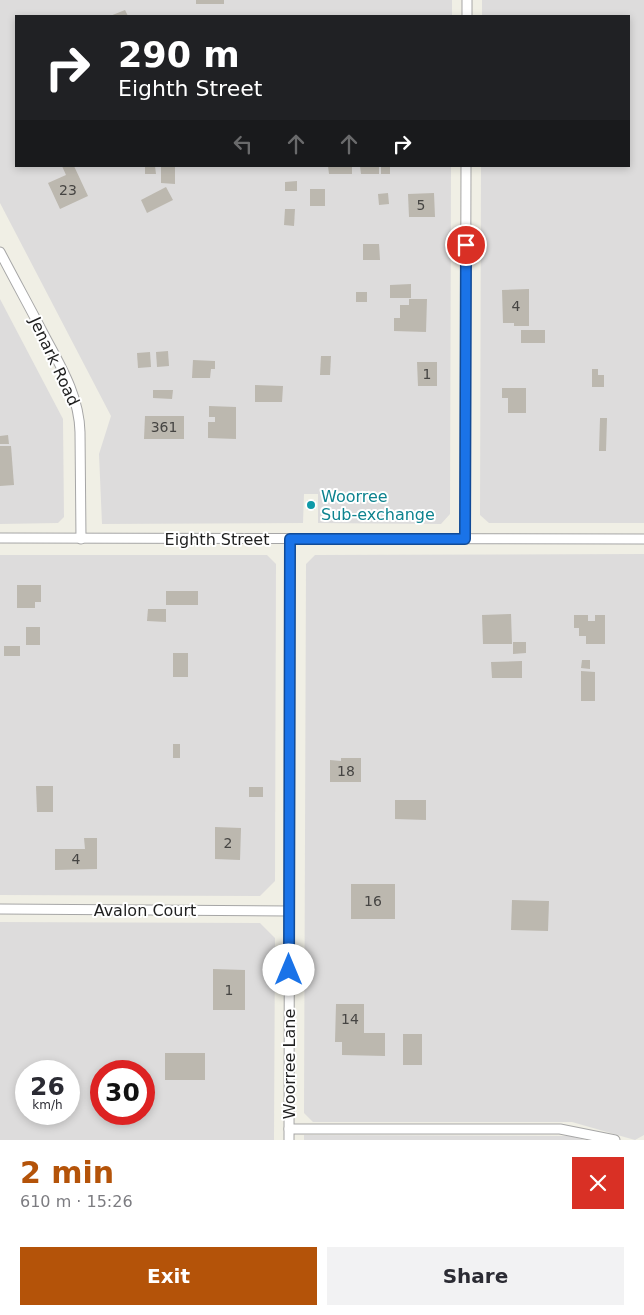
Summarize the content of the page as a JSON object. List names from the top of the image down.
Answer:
{
  "streets": {
    "street": [
      "Jenark Road",
      "Eighth Street",
      "Avalon Court",
      "Woorree Lane"
    ]
  },
  "crossings": [
    ["Jenark Road", "Eighth Street"],
    ["Eighth Street", "Woorree Lane"],
    ["Avalon Court", "Woorree Lane"]
  ],
  "places": ["Woorree Sub-exchange"],
  "house_numbers": [
    "23",
    "5",
    "4",
    "1",
    "361",
    "18",
    "2",
    "4",
    "16",
    "1",
    "14"
  ],
  "page": {
    "turn": ["290 m", "Eighth Street"],
    "speed": "26 km/h",
    "limit": "30",
    "heading": ["2 min", "610 m · 15:26"],
    "buttons": ["Exit", "Share"]
  }
}
